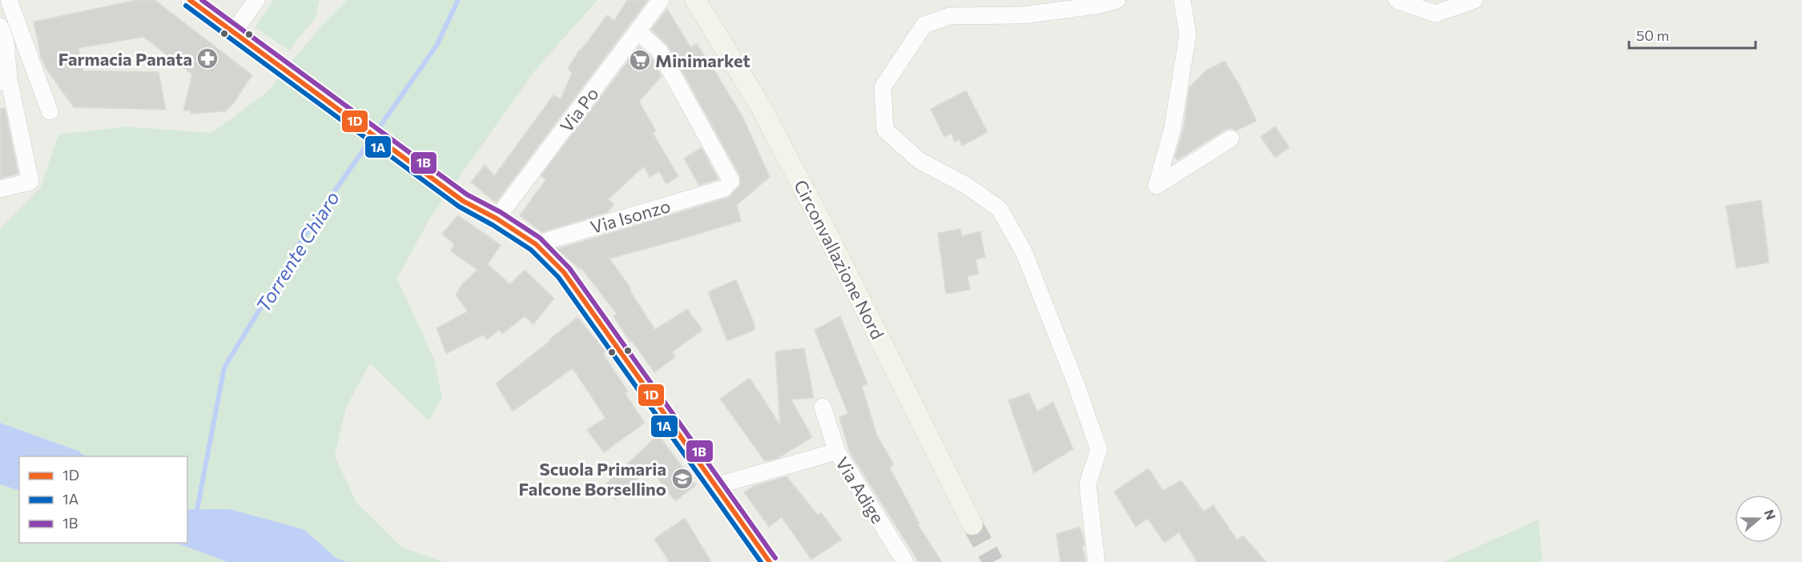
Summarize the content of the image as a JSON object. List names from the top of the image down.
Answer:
{
  "streets": {
    "main road": ["Circonvallazione Nord"],
    "street": ["Via Po", "Via Isonzo", "Via Adige"]
  },
  "crossings": [
    ["Via Po", "Via Isonzo"]
  ],
  "water": ["Torrente Chiaro"],
  "places": {
    "pharmacy": ["Farmacia Panata"],
    "supermarket": ["Minimarket"],
    "school or university": ["Scuola Primaria Falcone Borsellino"]
  },
  "lines": ["transit line 1D", "transit line 1B", "transit line 1A"],
  "legend": ["1D", "1A", "1B"],
  "scale_bar": "50 m",
  "north": "right"
}
